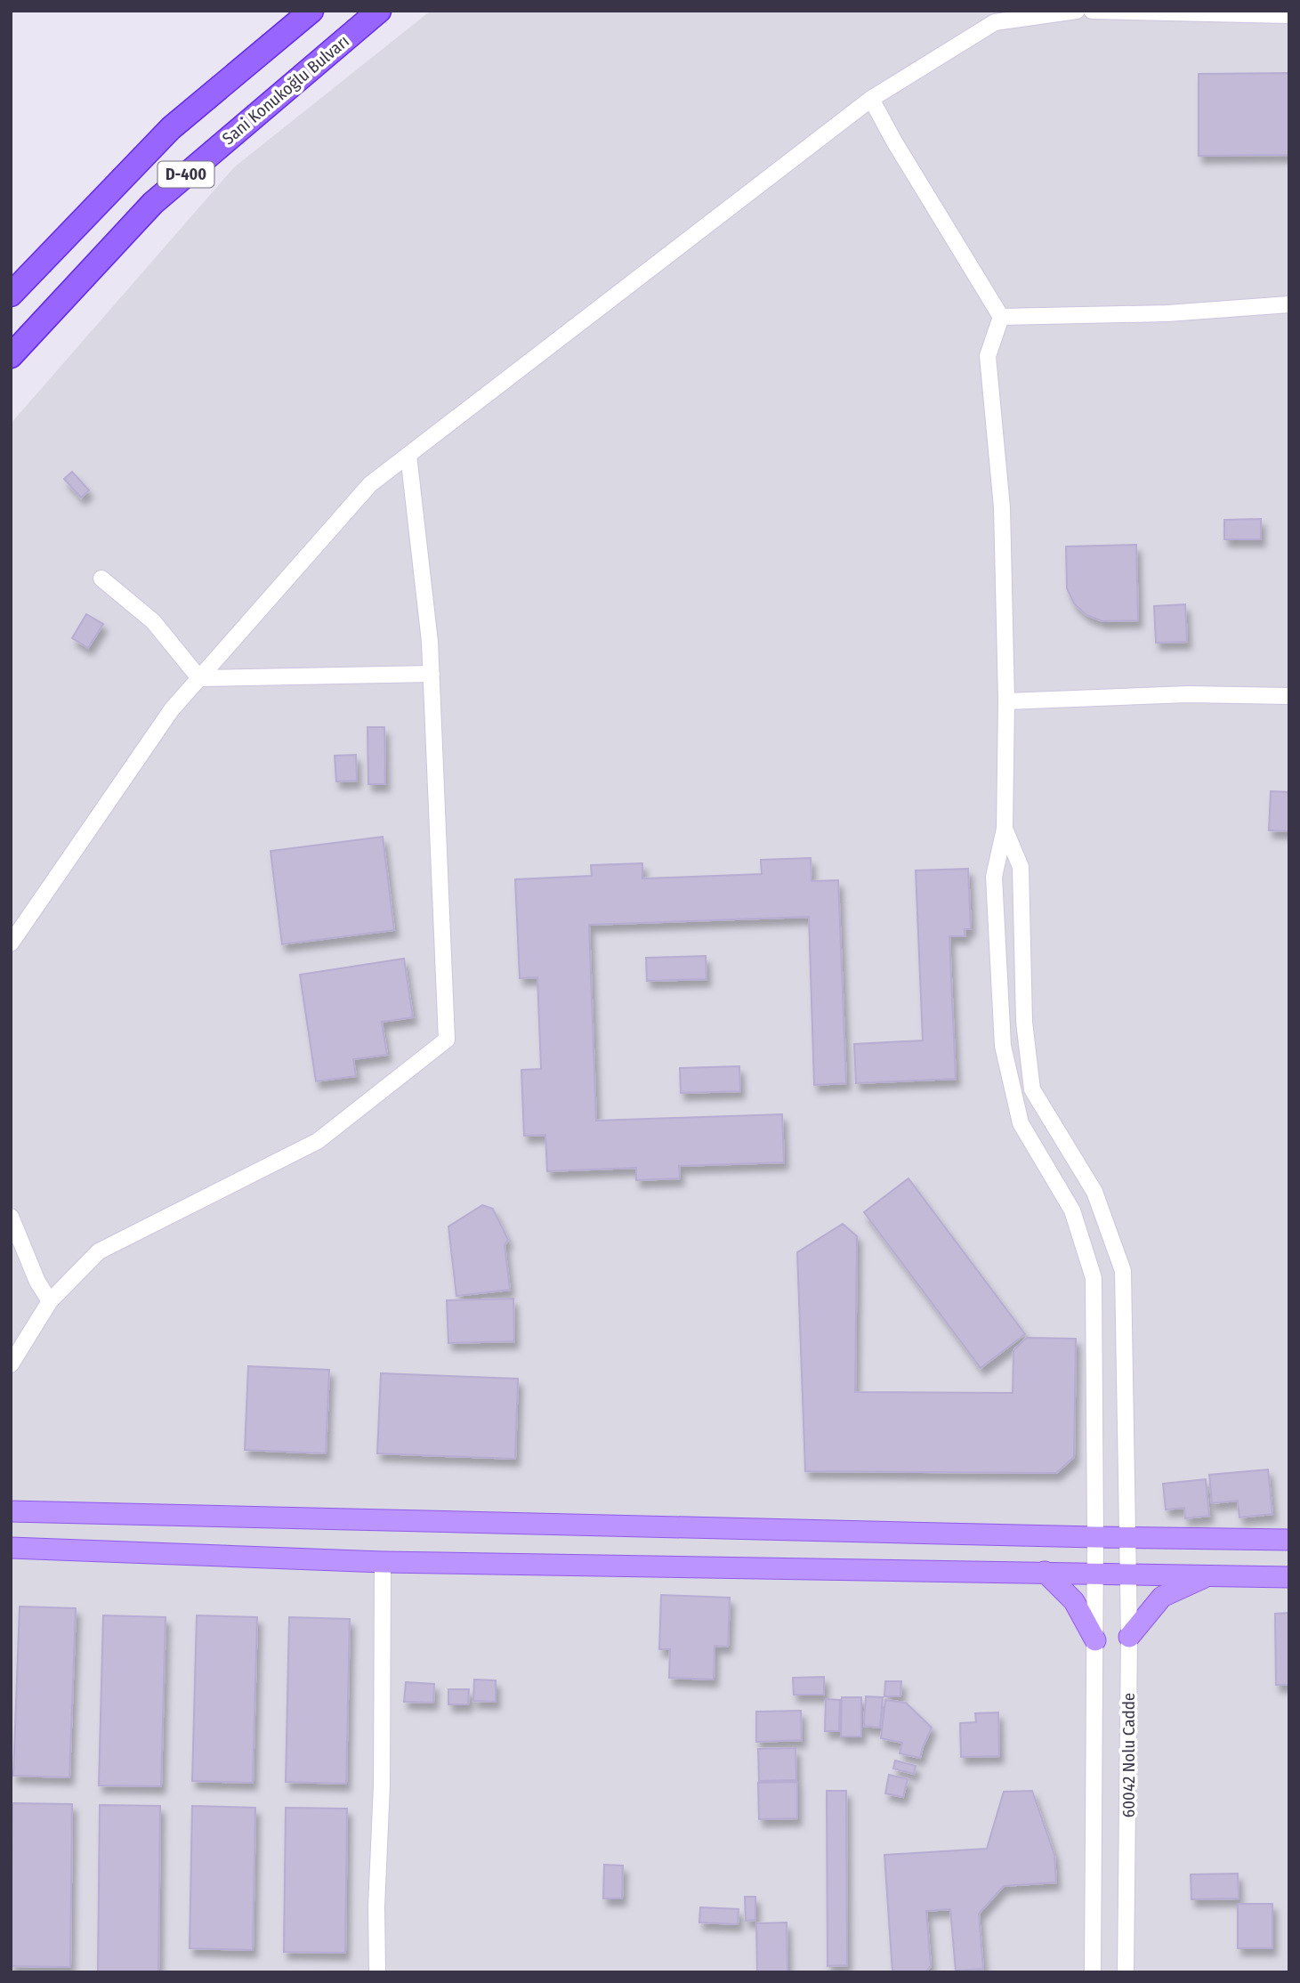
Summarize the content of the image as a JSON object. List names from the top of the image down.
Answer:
{
  "streets": {
    "highway": ["Sani Konukoğlu Bulvarı", "D-400"],
    "street": ["60042 Nolu Cadde"]
  }
}
